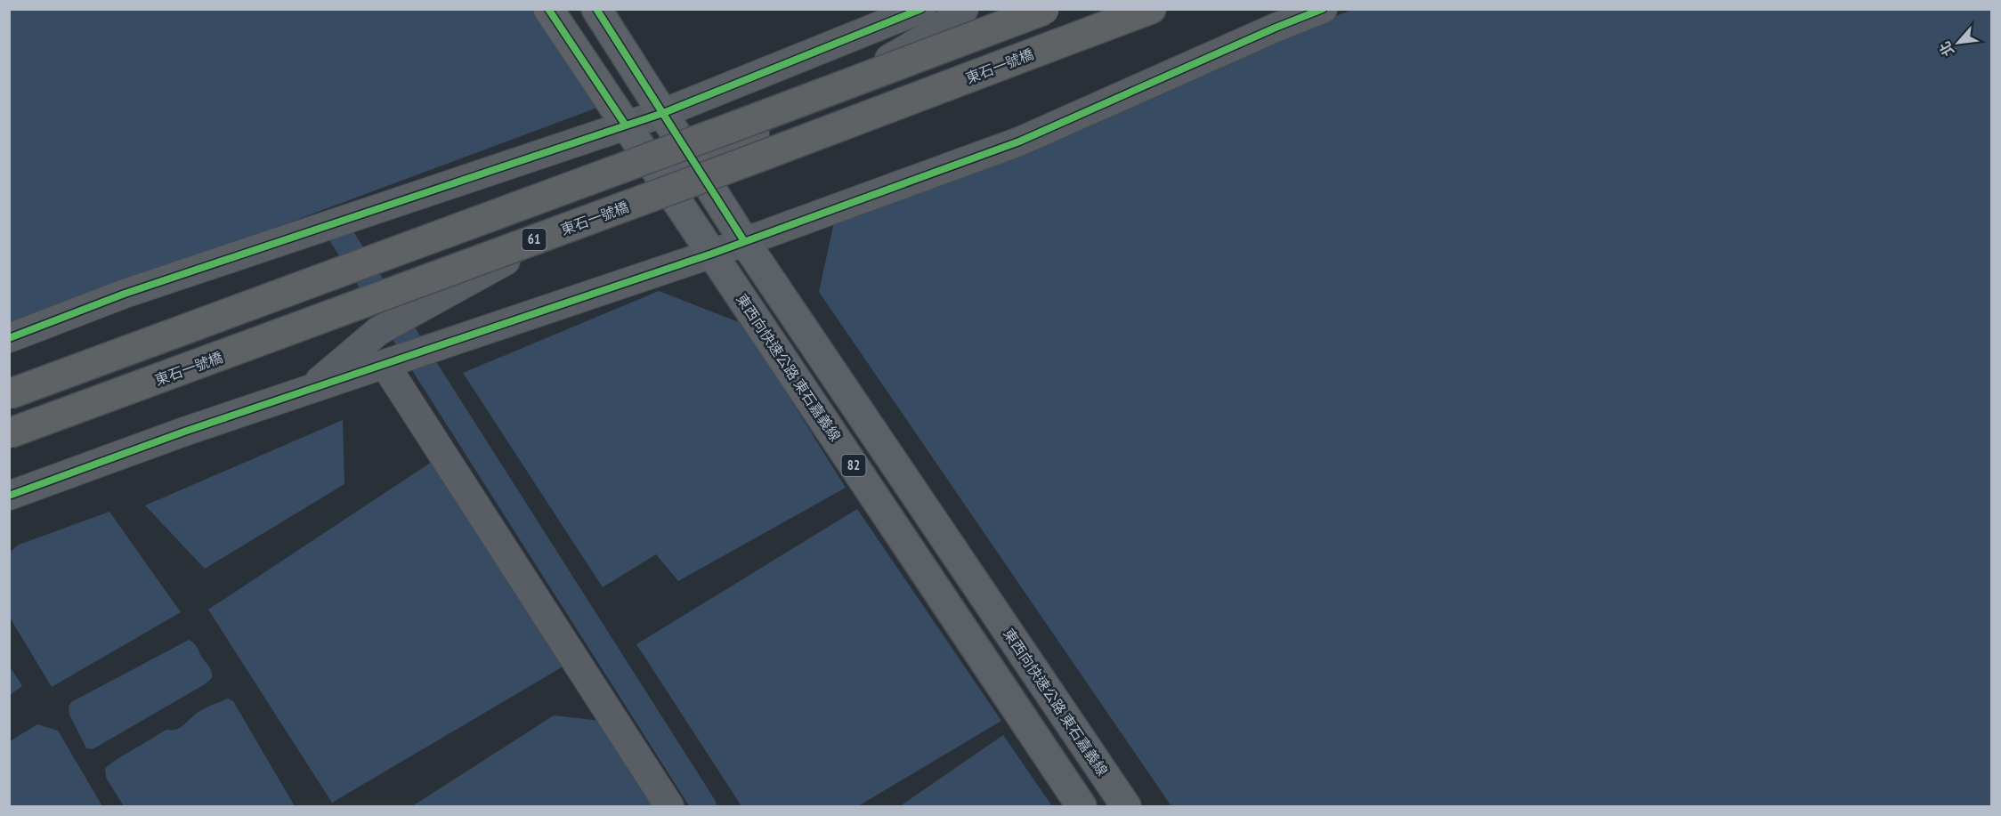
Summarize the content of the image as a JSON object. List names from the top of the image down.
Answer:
{
  "streets": {
    "highway": ["東石一號橋", "61"],
    "main road": ["東西向快速公路 東石嘉義線", "82"]
  },
  "north": "bottom left"
}
